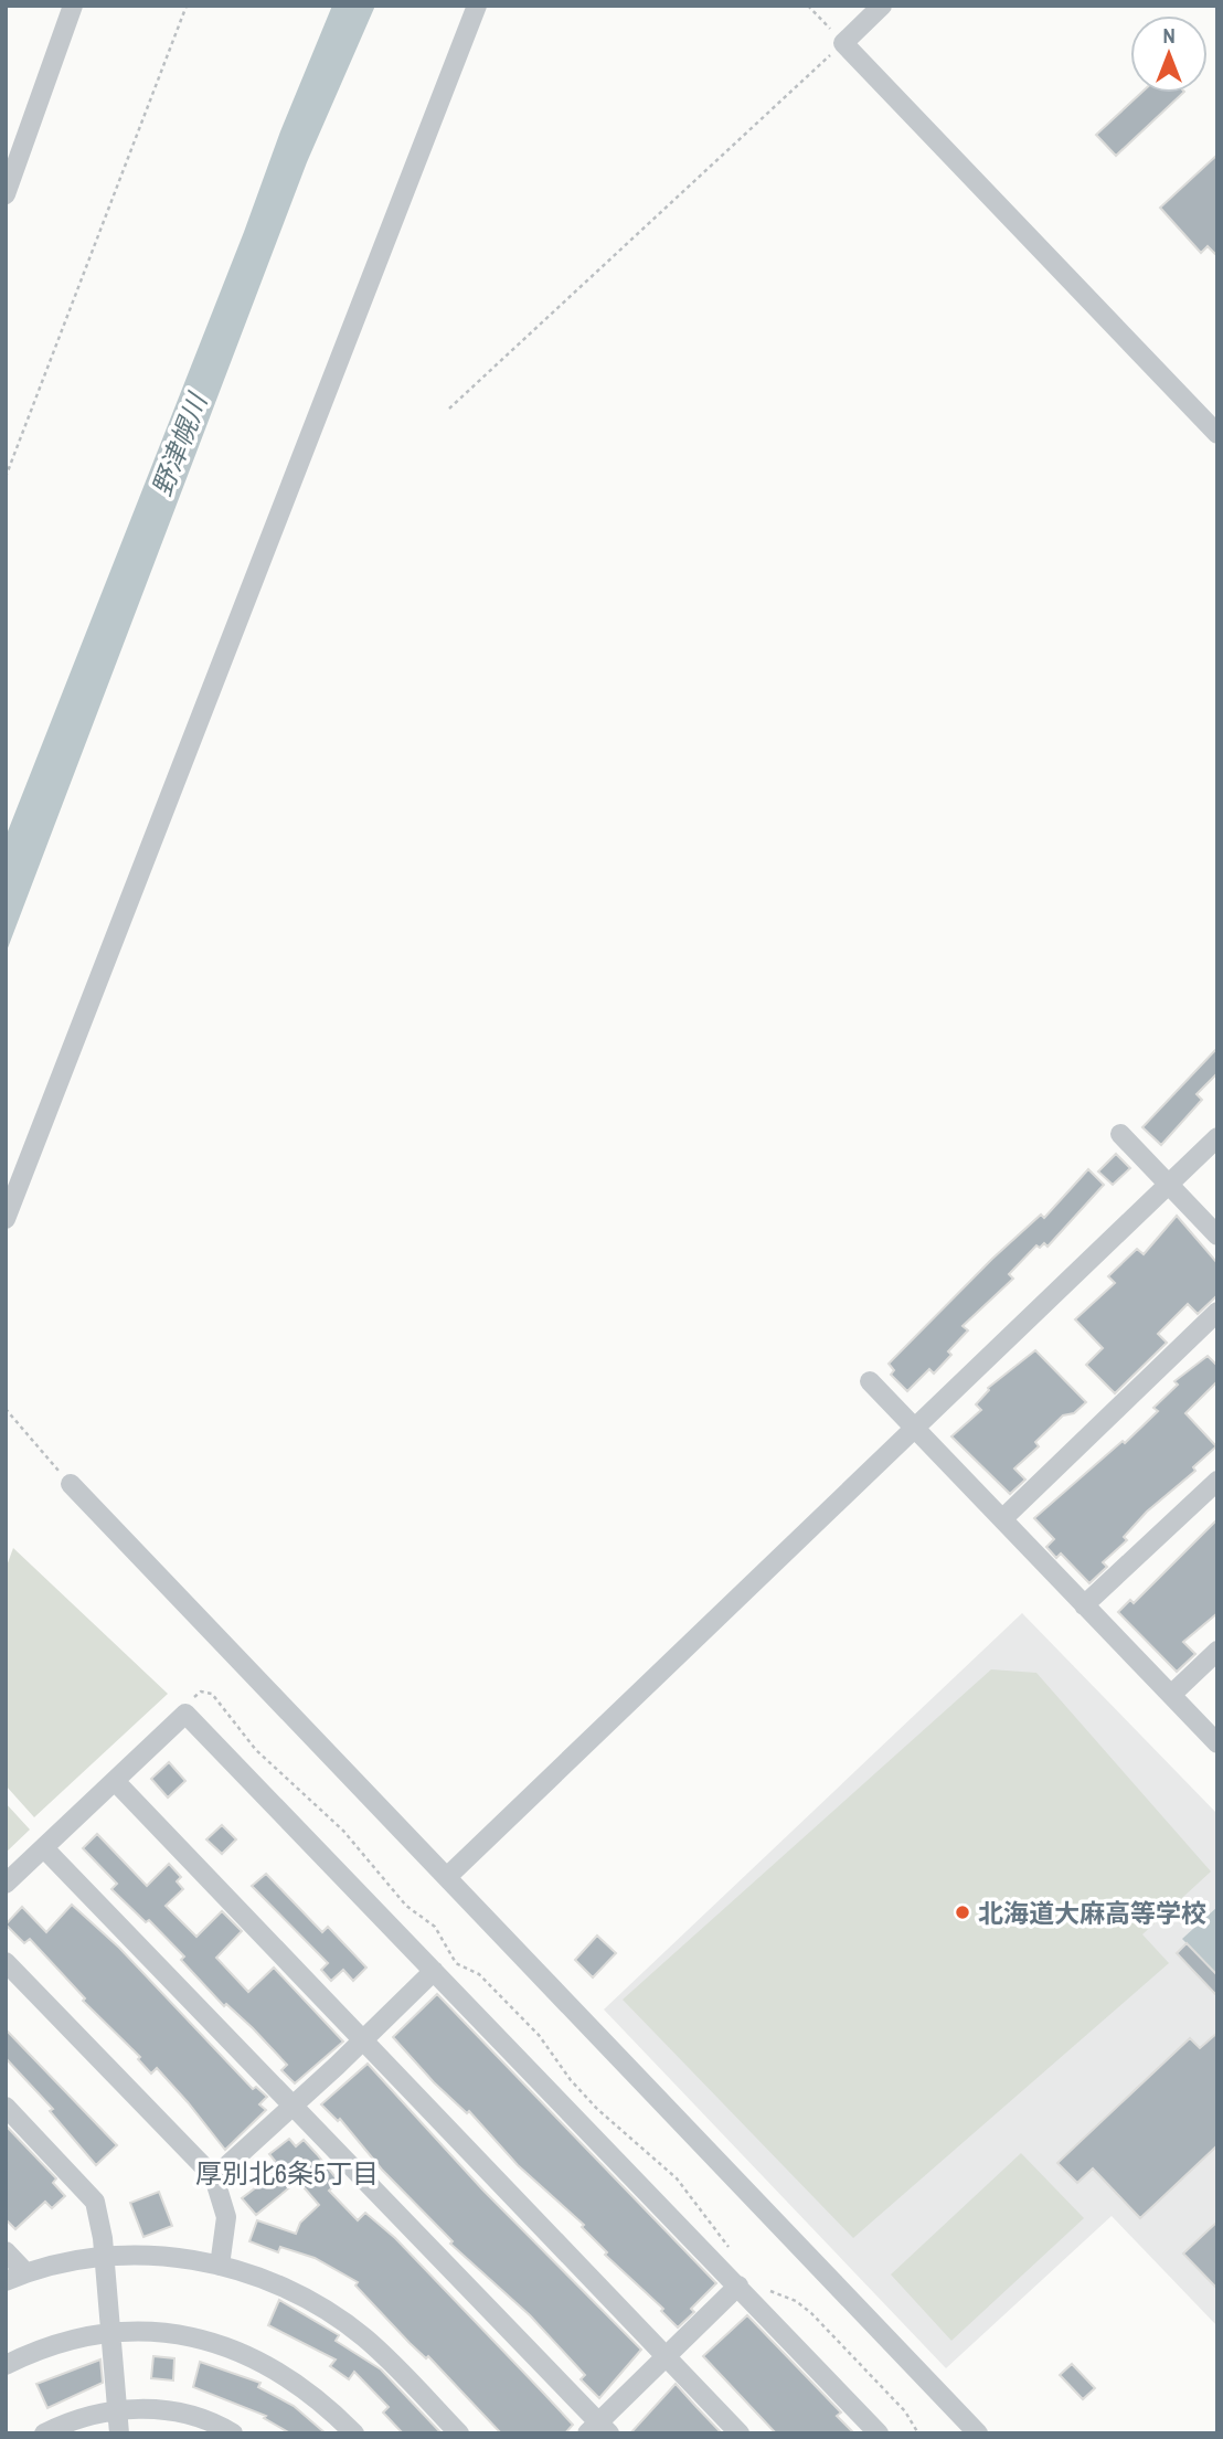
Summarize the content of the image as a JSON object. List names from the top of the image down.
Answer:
{
  "districts": ["厚別北6条5丁目"],
  "water": ["野津幌川"],
  "places": ["北海道大麻高等学校"],
  "north": "top"
}
